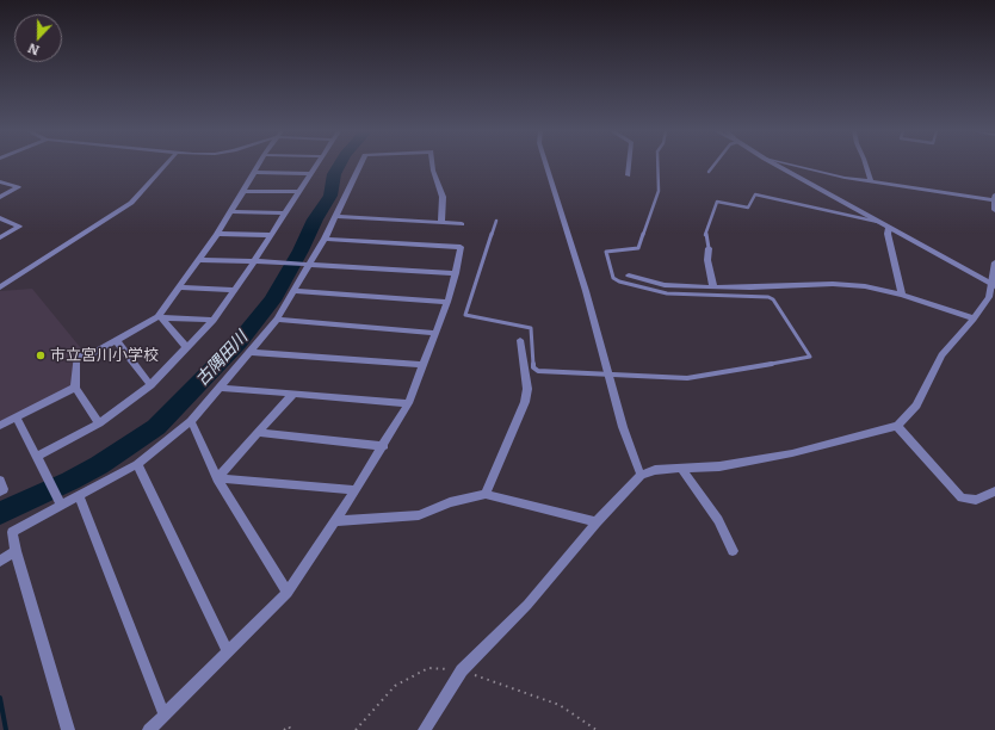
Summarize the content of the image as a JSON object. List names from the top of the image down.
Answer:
{
  "water": ["古隅田川"],
  "places": ["市立宮川小学校"],
  "north": "bottom"
}
